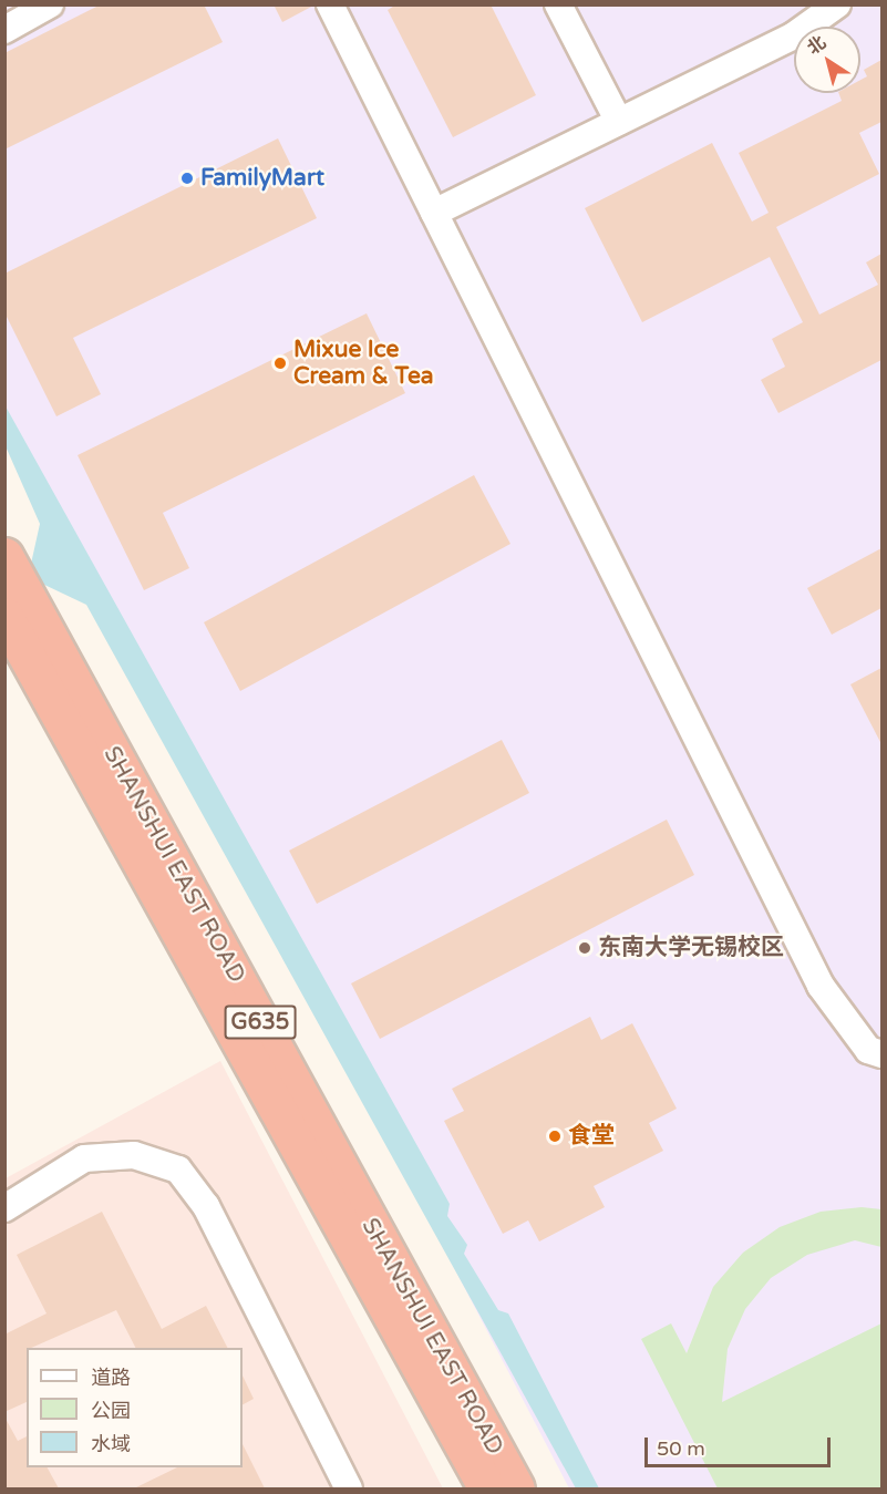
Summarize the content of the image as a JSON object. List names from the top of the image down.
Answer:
{
  "streets": {
    "highway": ["SHANSHUI EAST ROAD", "G635"]
  },
  "places": [
    "FamilyMart",
    "Mixue Ice Cream & Tea",
    "东南大学无锡校区",
    "食堂"
  ],
  "legend": ["道路", "公园", "水域"],
  "scale_bar": "50 m",
  "north": "top left"
}
